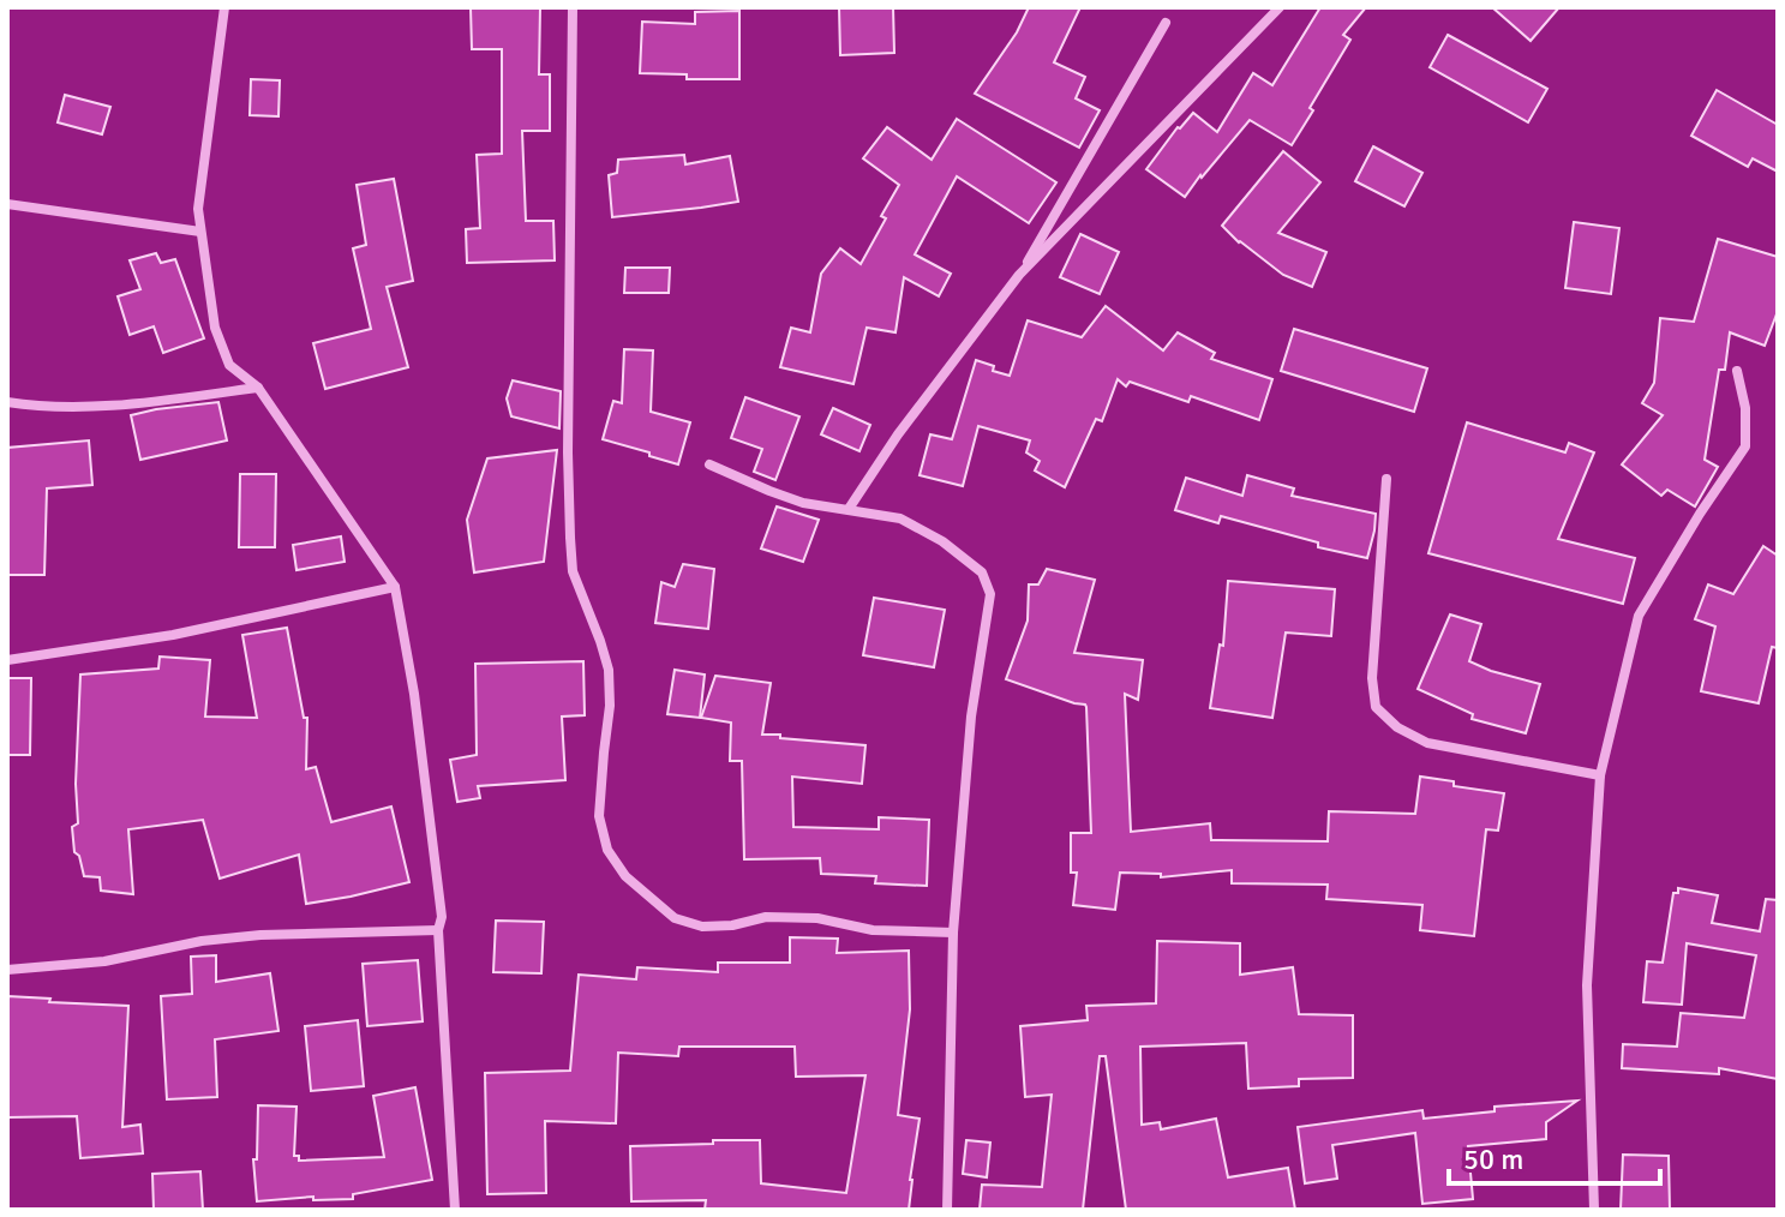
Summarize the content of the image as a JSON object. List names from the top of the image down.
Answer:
{
  "scale_bar": "50 m"
}
